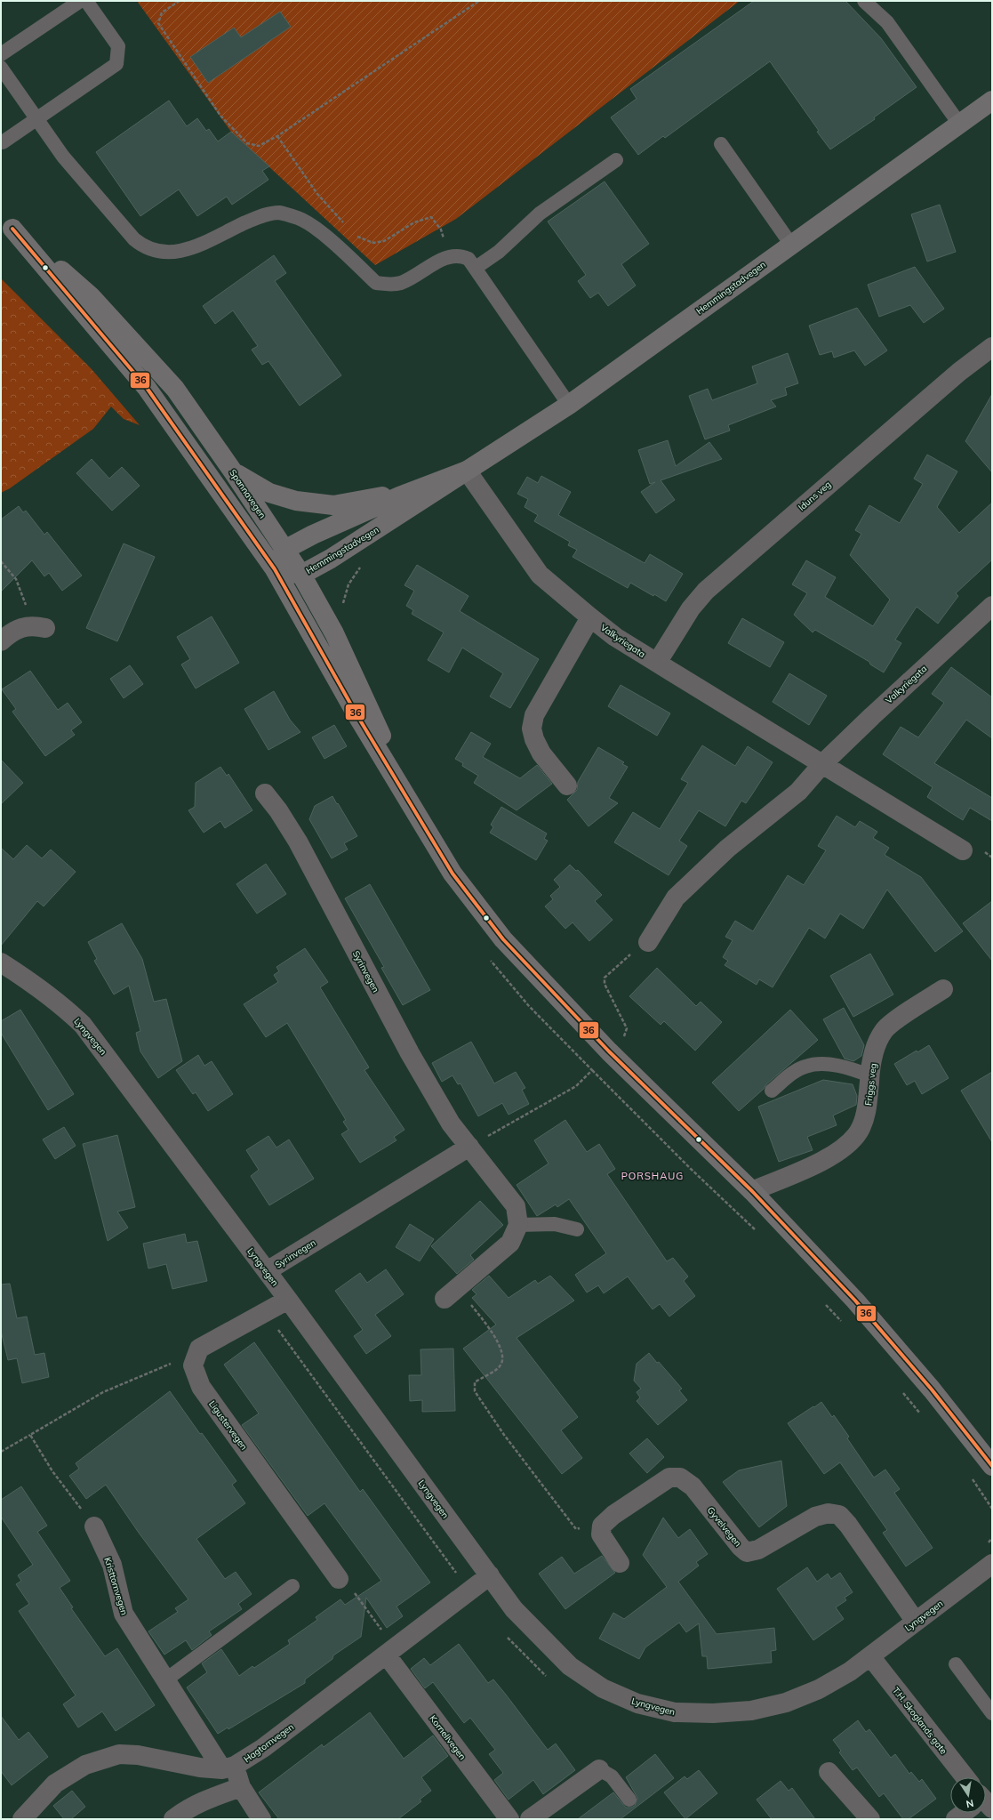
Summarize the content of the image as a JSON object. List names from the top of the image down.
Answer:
{
  "streets": {
    "main road": ["Hemmingstadvegen", "Spannavegen"],
    "street": [
      "Iduns veg",
      "Valkyriegata",
      "Syrinvegen",
      "Lyngvegen",
      "Friggs veg",
      "Ligustervegen",
      "Gyvelvegen",
      "Kristtornvegen",
      "T.H. Skoglands gate",
      "Kornellvegen",
      "Hagtornvegen"
    ]
  },
  "crossings": [
    ["Hemmingstadvegen", "Spannavegen"],
    ["Hemmingstadvegen", "Valkyriegata"],
    ["Spannavegen", "Friggs veg"],
    ["Iduns veg", "Valkyriegata"],
    ["Syrinvegen", "Lyngvegen"],
    ["Lyngvegen", "Gyvelvegen"],
    ["Lyngvegen", "T.H. Skoglands gate"],
    ["Lyngvegen", "Hagtornvegen"],
    ["Kristtornvegen", "Hagtornvegen"],
    ["Kornellvegen", "Hagtornvegen"]
  ],
  "districts": ["PORSHAUG"],
  "lines": ["transit line 36"],
  "north": "bottom"
}
